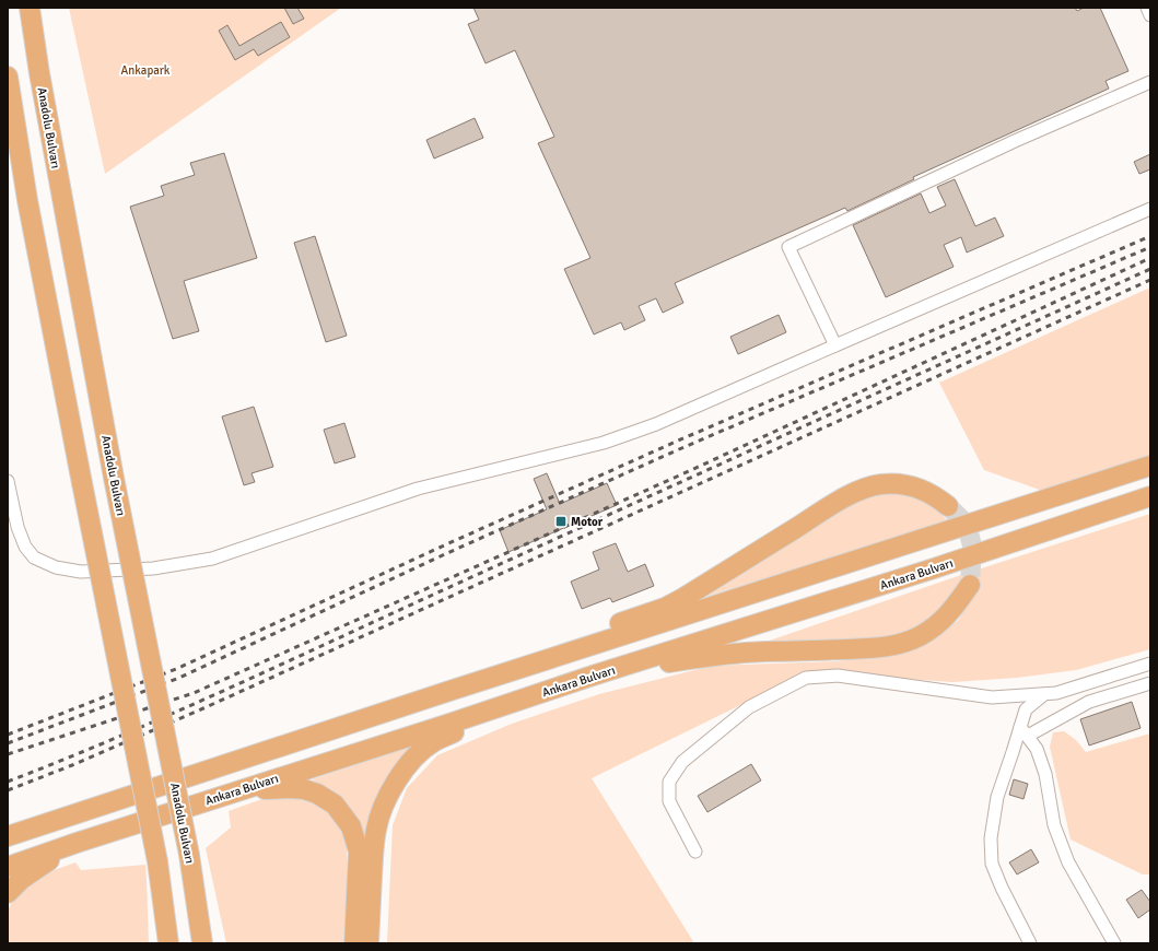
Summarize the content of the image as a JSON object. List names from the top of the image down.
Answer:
{
  "streets": {
    "main road": ["Anadolu Bulvarı", "Ankara Bulvarı"]
  },
  "parks": ["Ankapark"],
  "places": {
    "transit": ["Motor"]
  }
}
